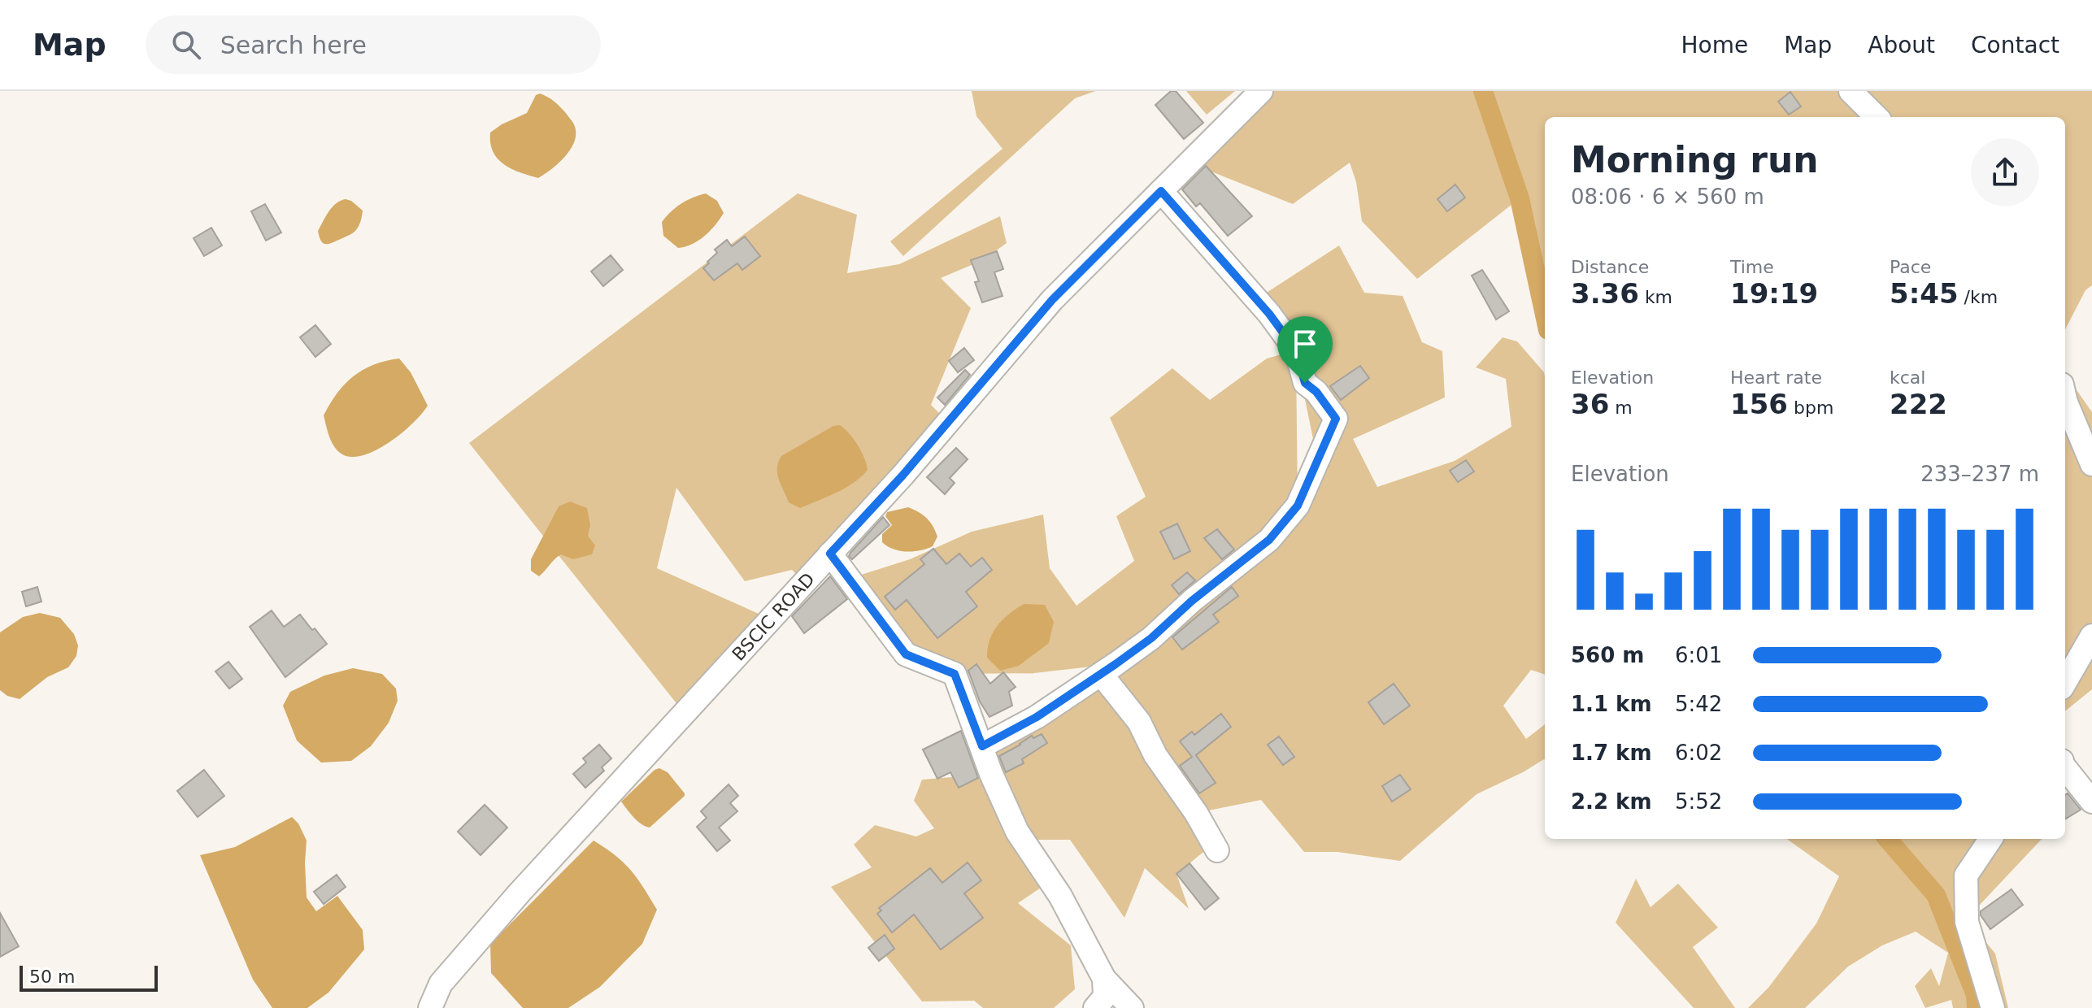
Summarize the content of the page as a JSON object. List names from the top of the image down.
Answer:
{
  "streets": {
    "street": ["BSCIC ROAD"]
  },
  "scale_bar": "50 m",
  "page": {
    "header": "Map",
    "search": "Search here",
    "nav": [
      "Home",
      "Map",
      "About",
      "Contact"
    ],
    "heading": ["Morning run", "08:06 · 6 × 560 m"],
    "stats": [
      ["Distance", "3.36 km"],
      ["Time", "19:19"],
      ["Pace", "5:45 /km"],
      ["Elevation", "36 m"],
      ["Heart rate", "156 bpm"],
      ["kcal", "222"]
    ],
    "chart": ["Elevation", "233–237 m"],
    "list": [
      {
        "name": "560 m",
        "note": "6:01"
      },
      {
        "name": "1.1 km",
        "note": "5:42"
      },
      {
        "name": "1.7 km",
        "note": "6:02"
      },
      {
        "name": "2.2 km",
        "note": "5:52"
      }
    ],
    "scale": "50 m"
  }
}
